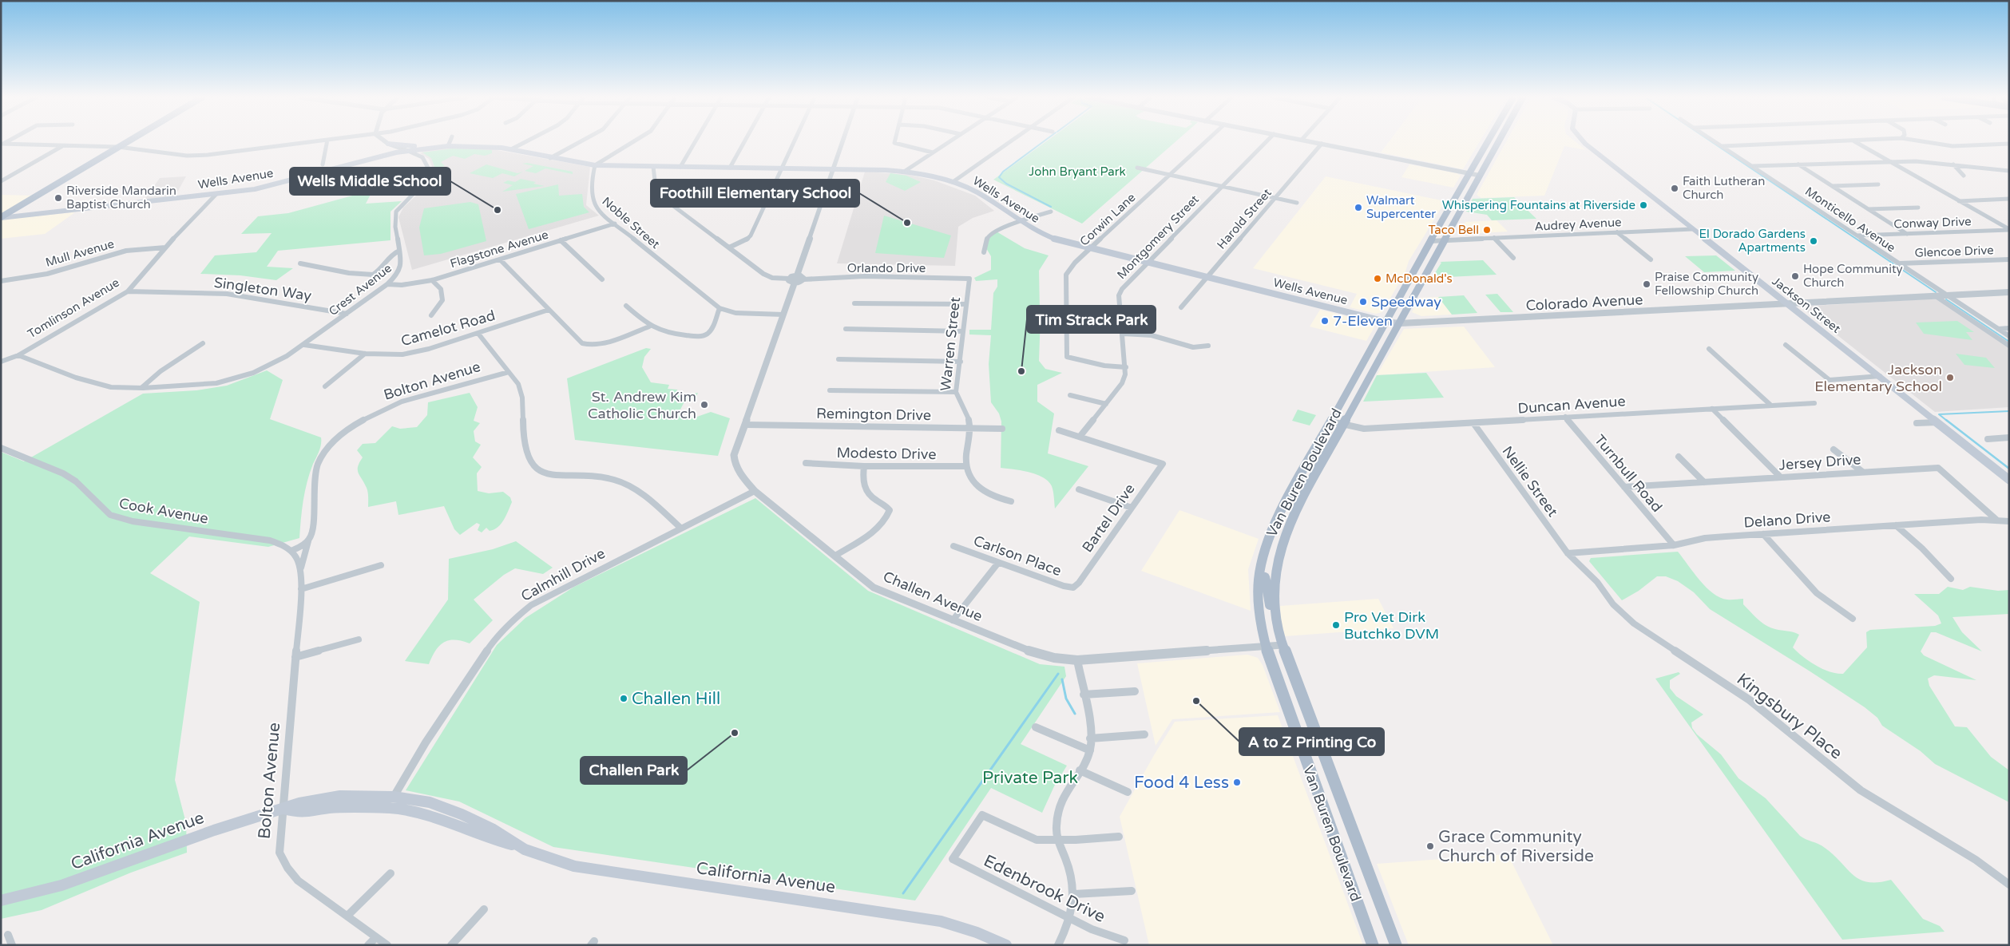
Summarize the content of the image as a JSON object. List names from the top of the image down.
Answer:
{
  "streets": {
    "main road": [
      "Wells Avenue",
      "Jackson Street",
      "Van Buren Boulevard",
      "California Avenue"
    ],
    "street": [
      "Harold Street",
      "Corwin Lane",
      "Monticello Avenue",
      "Noble Street",
      "Conway Drive",
      "Audrey Avenue",
      "Montgomery Street",
      "Flagstone Avenue",
      "Glencoe Drive",
      "Mull Avenue",
      "Orlando Drive",
      "Singleton Way",
      "Crest Avenue",
      "Colorado Avenue",
      "Tomlinson Avenue",
      "Camelot Road",
      "Warren Street",
      "Bolton Avenue",
      "Duncan Avenue",
      "Remington Drive",
      "Modesto Drive",
      "Jersey Drive",
      "Turnbull Road",
      "Nellie Street",
      "Cook Avenue",
      "Bartel Drive",
      "Delano Drive",
      "Carlson Place",
      "Calmhill Drive",
      "Challen Avenue",
      "Kingsbury Place",
      "Edenbrook Drive"
    ]
  },
  "crossings": [
    ["Wells Avenue", "Harold Street"],
    ["Wells Avenue", "Corwin Lane"],
    ["Wells Avenue", "Noble Street"],
    ["Wells Avenue", "Montgomery Street"],
    ["Wells Avenue", "Colorado Avenue"],
    ["Wells Avenue", "Tomlinson Avenue"],
    ["Wells Avenue", "Van Buren Boulevard"],
    ["Corwin Lane", "Montgomery Street"],
    ["Monticello Avenue", "Conway Drive"],
    ["Monticello Avenue", "Glencoe Drive"],
    ["Monticello Avenue", "Colorado Avenue"],
    ["Noble Street", "Flagstone Avenue"],
    ["Noble Street", "Challen Avenue"],
    ["Audrey Avenue", "Jackson Street"],
    ["Audrey Avenue", "Van Buren Boulevard"],
    ["Montgomery Street", "Bartel Drive"],
    ["Flagstone Avenue", "Crest Avenue"],
    ["Mull Avenue", "Tomlinson Avenue"],
    ["Orlando Drive", "Warren Street"],
    ["Singleton Way", "Crest Avenue"],
    ["Singleton Way", "Tomlinson Avenue"],
    ["Crest Avenue", "Tomlinson Avenue"],
    ["Crest Avenue", "Camelot Road"],
    ["Colorado Avenue", "Jackson Street"],
    ["Colorado Avenue", "Van Buren Boulevard"],
    ["Warren Street", "Remington Drive"],
    ["Warren Street", "Modesto Drive"],
    ["Bolton Avenue", "Cook Avenue"],
    ["Bolton Avenue", "California Avenue"],
    ["Duncan Avenue", "Van Buren Boulevard"],
    ["Duncan Avenue", "Turnbull Road"],
    ["Duncan Avenue", "Nellie Street"],
    ["Remington Drive", "Challen Avenue"],
    ["Jersey Drive", "Turnbull Road"],
    ["Jersey Drive", "Delano Drive"],
    ["Van Buren Boulevard", "Challen Avenue"],
    ["Turnbull Road", "Delano Drive"],
    ["Nellie Street", "Delano Drive"],
    ["Nellie Street", "Kingsbury Place"],
    ["Bartel Drive", "Carlson Place"],
    ["Delano Drive", "Kingsbury Place"],
    ["Calmhill Drive", "Challen Avenue"],
    ["Calmhill Drive", "California Avenue"]
  ],
  "parks": ["John Bryant Park", "Private Park"],
  "places": [
    "Faith Lutheran Church",
    "Riverside Mandarin Baptist Church",
    "Whispering Fountains at Riverside",
    "Walmart Supercenter",
    "Wells Middle School",
    "Foothill Elementary School",
    "Taco Bell",
    "El Dorado Gardens Apartments",
    "Hope Community Church",
    "McDonald's",
    "Praise Community Fellowship Church",
    "Speedway",
    "7-Eleven",
    "Tim Strack Park",
    "Jackson Elementary School",
    "St. Andrew Kim Catholic Church",
    "Pro Vet Dirk Butchko DVM",
    "Challen Hill",
    "A to Z Printing Co",
    "Challen Park",
    "Food 4 Less",
    "Grace Community Church of Riverside"
  ]
}
